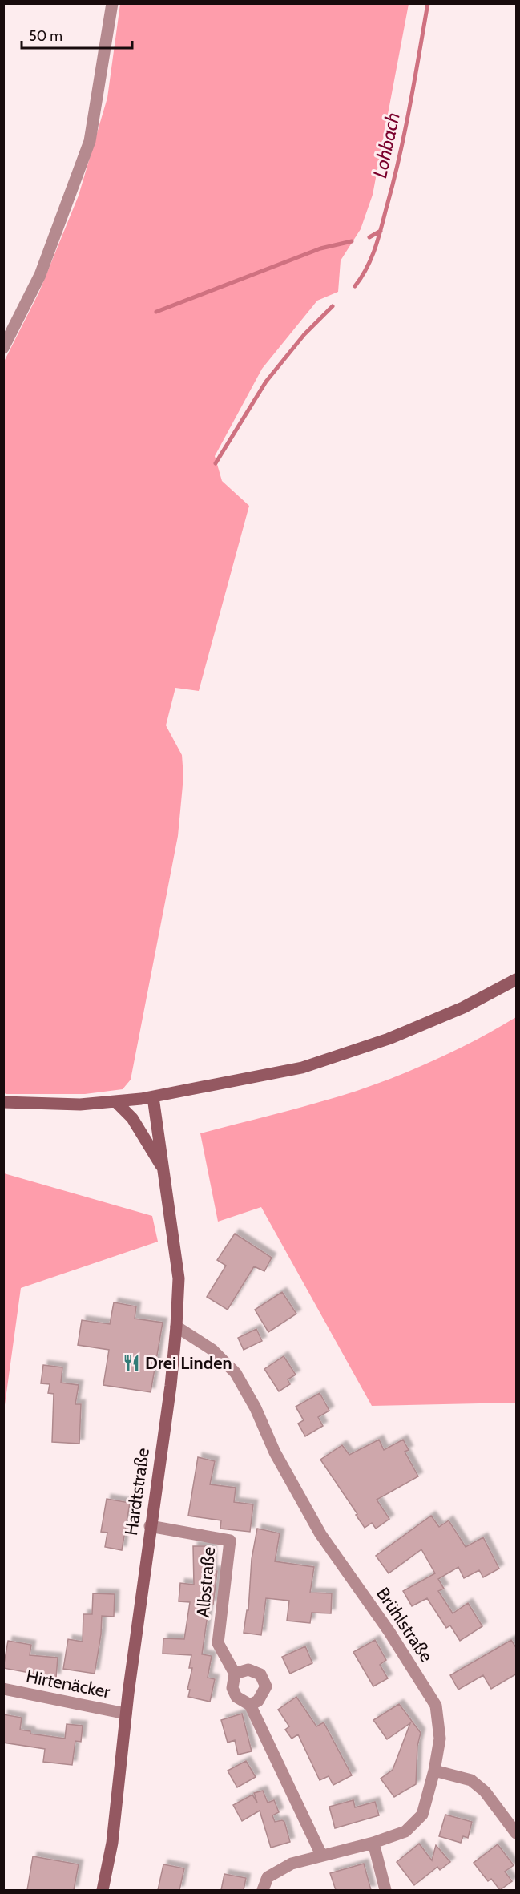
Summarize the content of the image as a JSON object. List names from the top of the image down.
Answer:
{
  "streets": {
    "street": [
      "Hardtstraße",
      "Albstraße",
      "Brühlstraße",
      "Hirtenäcker"
    ]
  },
  "crossings": [
    ["Hardtstraße", "Albstraße"],
    ["Hardtstraße", "Brühlstraße"],
    ["Hardtstraße", "Hirtenäcker"],
    ["Albstraße", "Brühlstraße"]
  ],
  "water": ["Lohbach"],
  "places": {
    "restaurant": ["Drei Linden"]
  },
  "scale_bar": "50 m"
}
